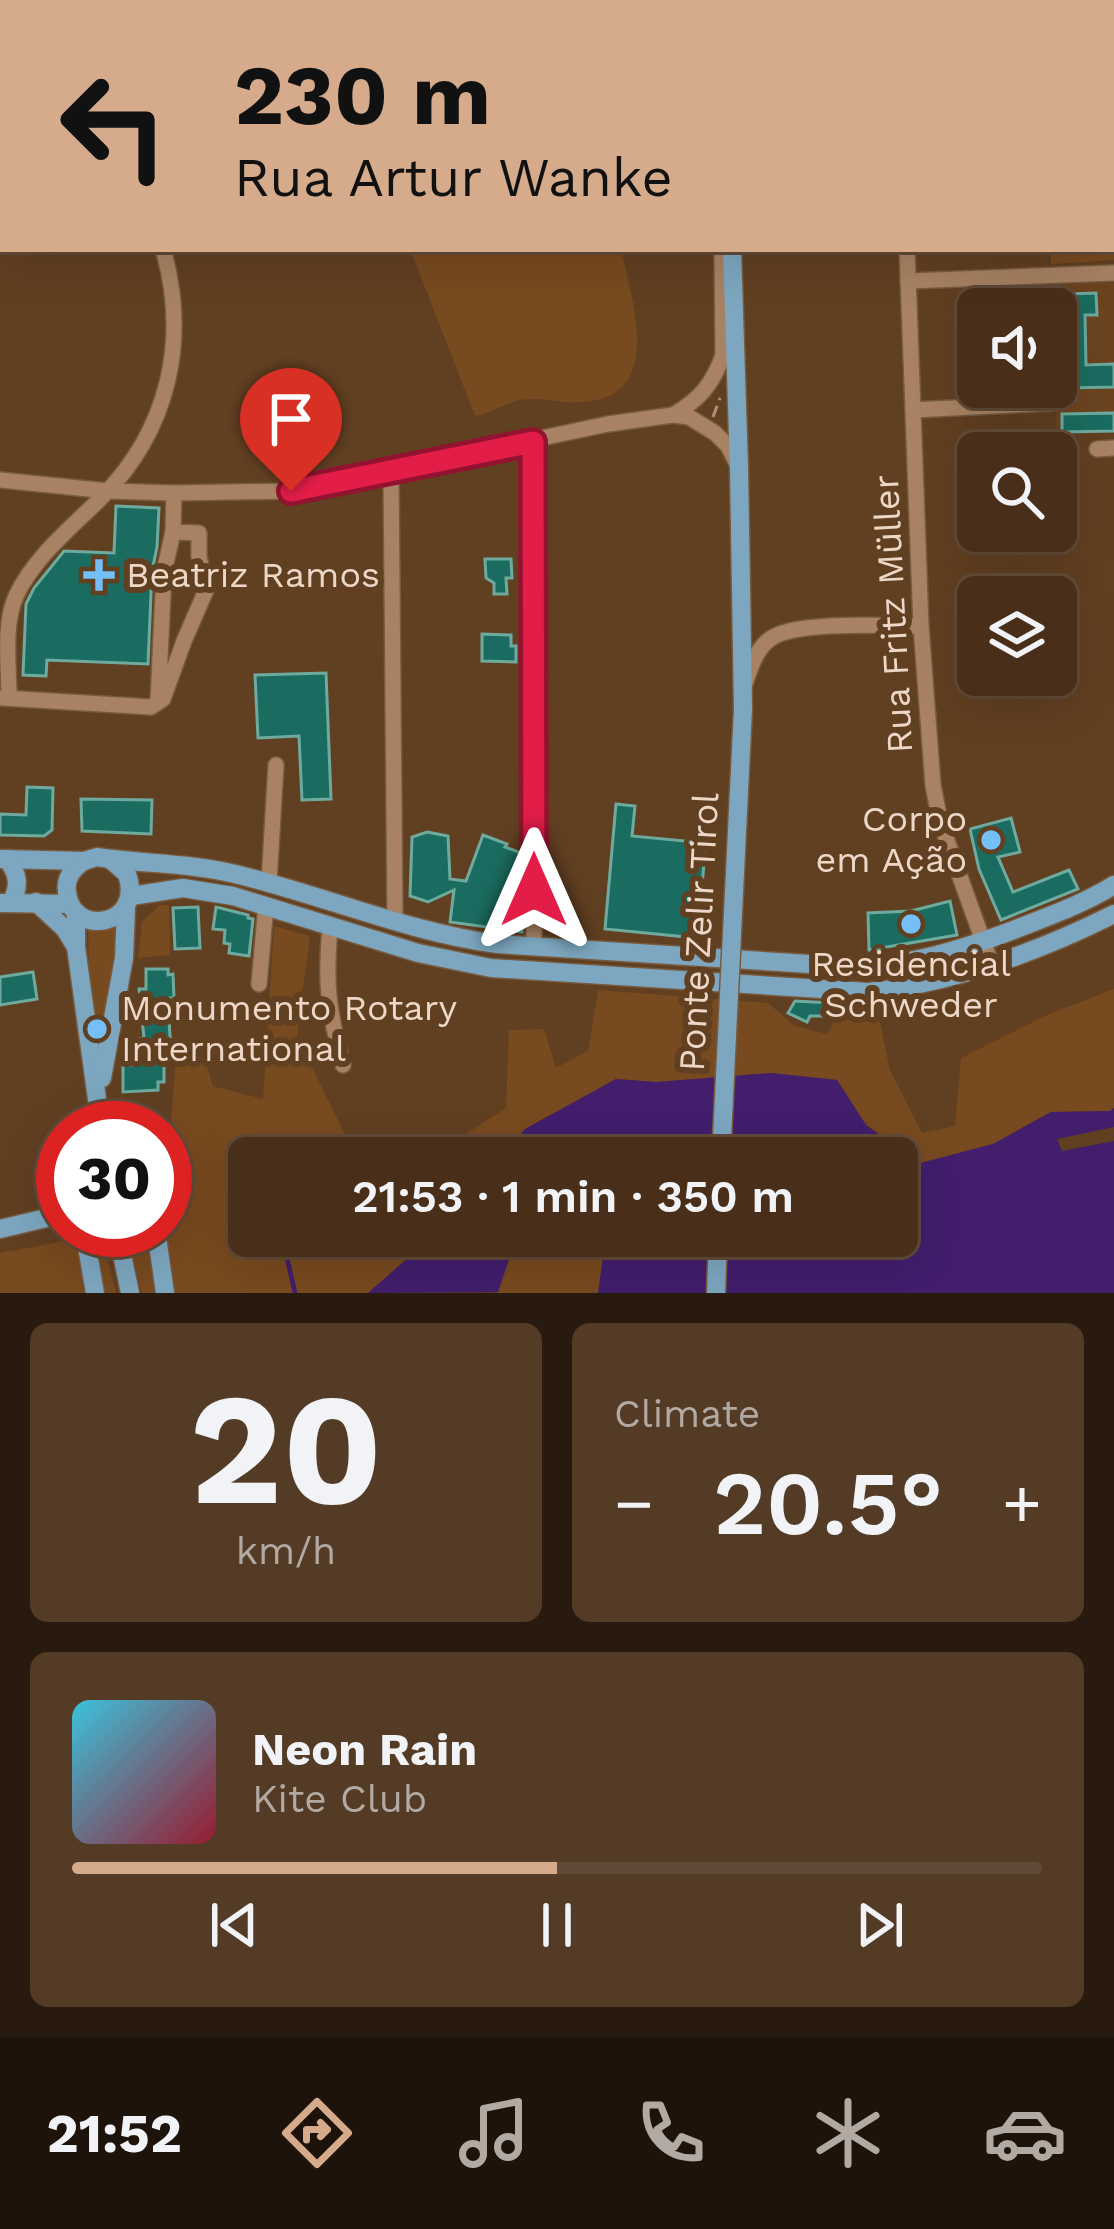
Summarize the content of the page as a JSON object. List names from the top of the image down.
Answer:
{
  "streets": {
    "main road": ["Ponte Zelir Tirol"],
    "street": ["Rua Fritz Müller"]
  },
  "places": {
    "health": ["Beatriz Ramos"],
    "other": ["Corpo em Ação", "Residencial Schweder", "Monumento Rotary International"]
  },
  "page": {
    "turn": ["230 m", "Rua Artur Wanke"],
    "limit": "30",
    "trip": "21:53 · 1 min · 350 m",
    "tile": [
      ["20", "km/h"],
      "Climate"
    ],
    "heat": ["−", "20.5°", "+"],
    "song": ["Neon Rain", "Kite Club"],
    "tabs": "21:52"
  }
}
